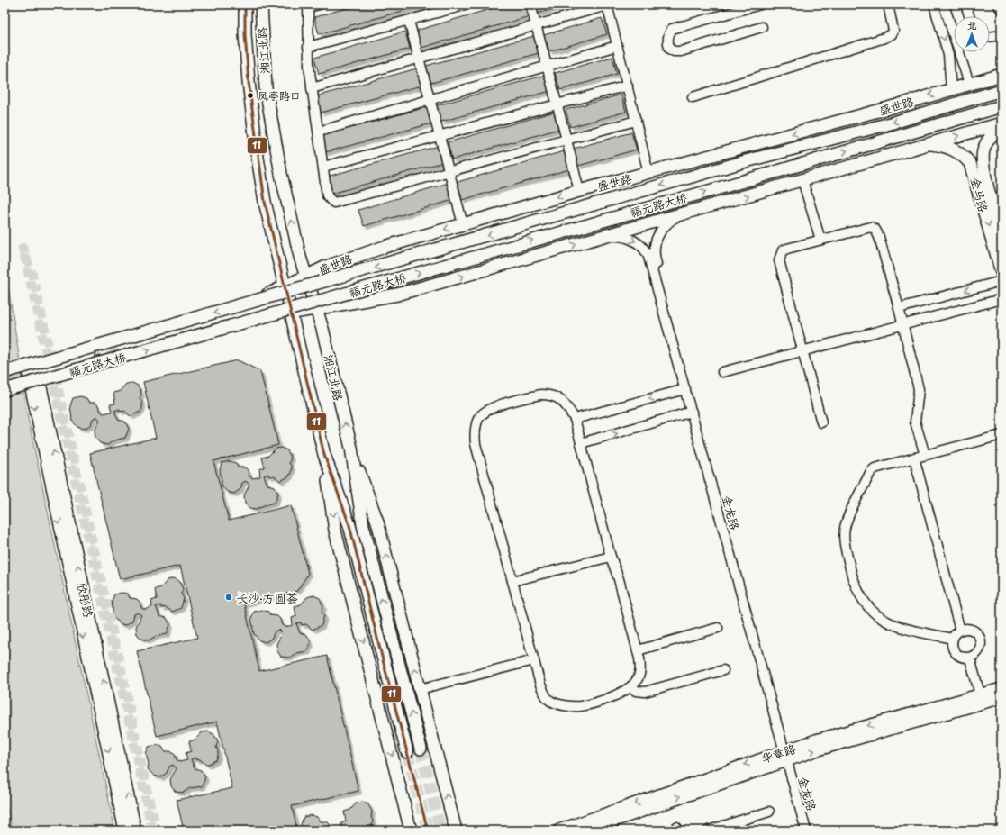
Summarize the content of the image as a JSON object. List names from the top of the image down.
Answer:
{
  "streets": {
    "main road": [
      "湘江北路",
      "盛世路",
      "金马路",
      "福元路大桥",
      "欣彤路",
      "华章路"
    ],
    "street": ["金龙路"]
  },
  "crossings": [
    ["湘江北路", "盛世路"],
    ["盛世路", "金马路"],
    ["盛世路", "金龙路"],
    ["金龙路", "华章路"]
  ],
  "one_way": ["金马路"],
  "places": ["凤亭路口", "长沙·方圆荟"],
  "lines": ["transit line 11"],
  "north": "top"
}
